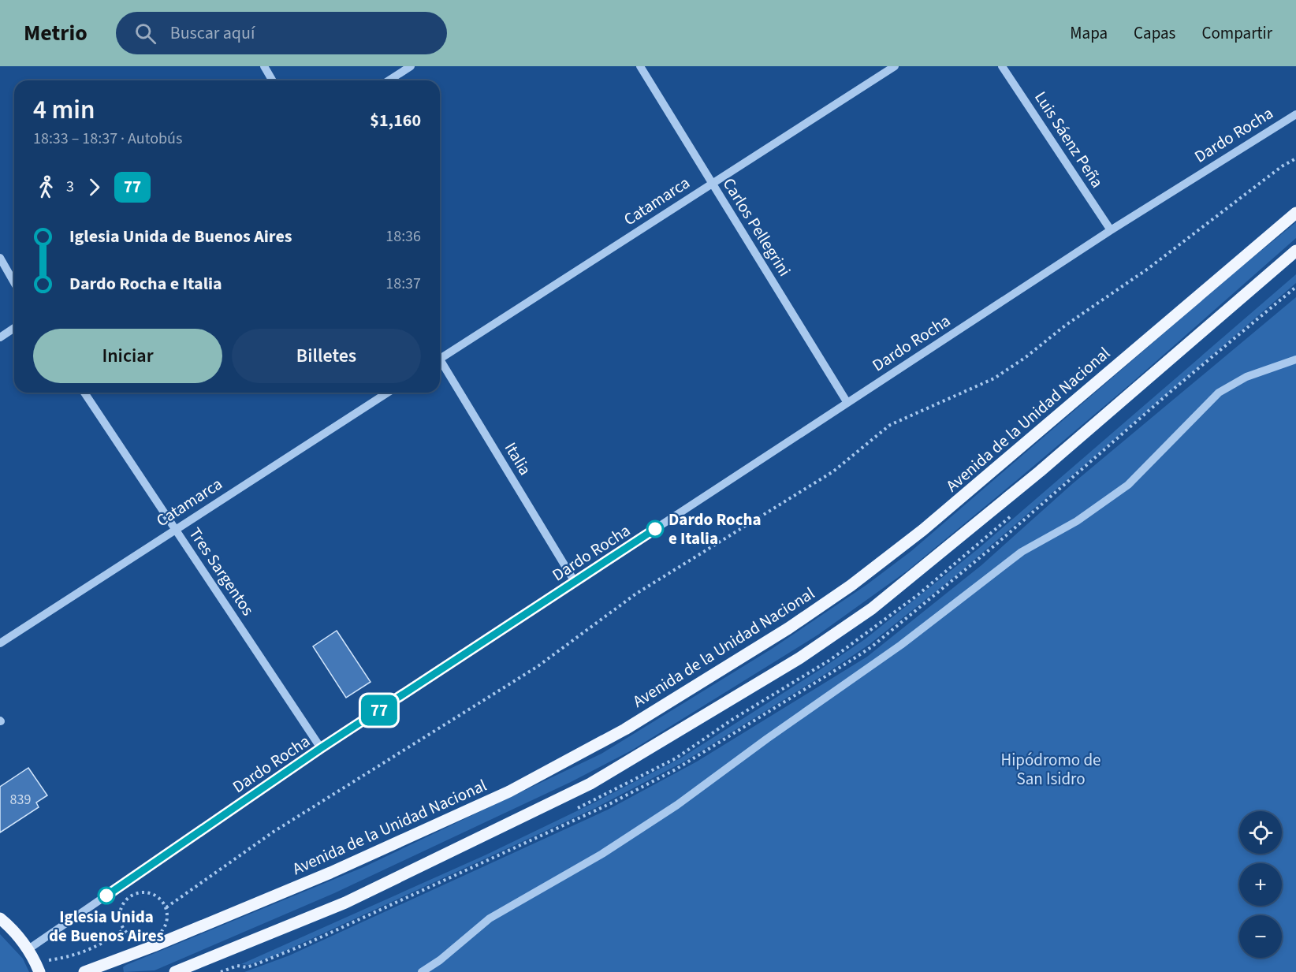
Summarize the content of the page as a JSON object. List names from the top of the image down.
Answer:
{
  "streets": {
    "main road": ["Avenida de la Unidad Nacional"],
    "street": [
      "Dardo Rocha",
      "Luis Sáenz Peña",
      "Catamarca",
      "Carlos Pellegrini",
      "Italia",
      "Tres Sargentos"
    ]
  },
  "crossings": [
    ["Dardo Rocha", "Luis Sáenz Peña"],
    ["Dardo Rocha", "Carlos Pellegrini"],
    ["Dardo Rocha", "Italia"],
    ["Dardo Rocha", "Tres Sargentos"],
    ["Catamarca", "Carlos Pellegrini"],
    ["Catamarca", "Tres Sargentos"]
  ],
  "parks": ["Hipódromo de San Isidro"],
  "places": ["Dardo Rocha e Italia", "Iglesia Unida de Buenos Aires"],
  "lines": ["bus line 77"],
  "house_numbers": ["839"],
  "page": {
    "header": "Metrio",
    "search": "Buscar aquí",
    "nav": ["Mapa", "Capas", "Compartir"],
    "on_map": "77",
    "heading": ["4 min", "18:33 – 18:37 · Autobús", "$1,160"],
    "legs": ["3", "77"],
    "list": [
      {
        "name": "Iglesia Unida de Buenos Aires",
        "value": "18:36"
      },
      {
        "name": "Dardo Rocha e Italia",
        "value": "18:37"
      }
    ],
    "buttons": ["Iniciar", "Billetes"],
    "map_buttons": ["+", "−"]
  }
}
